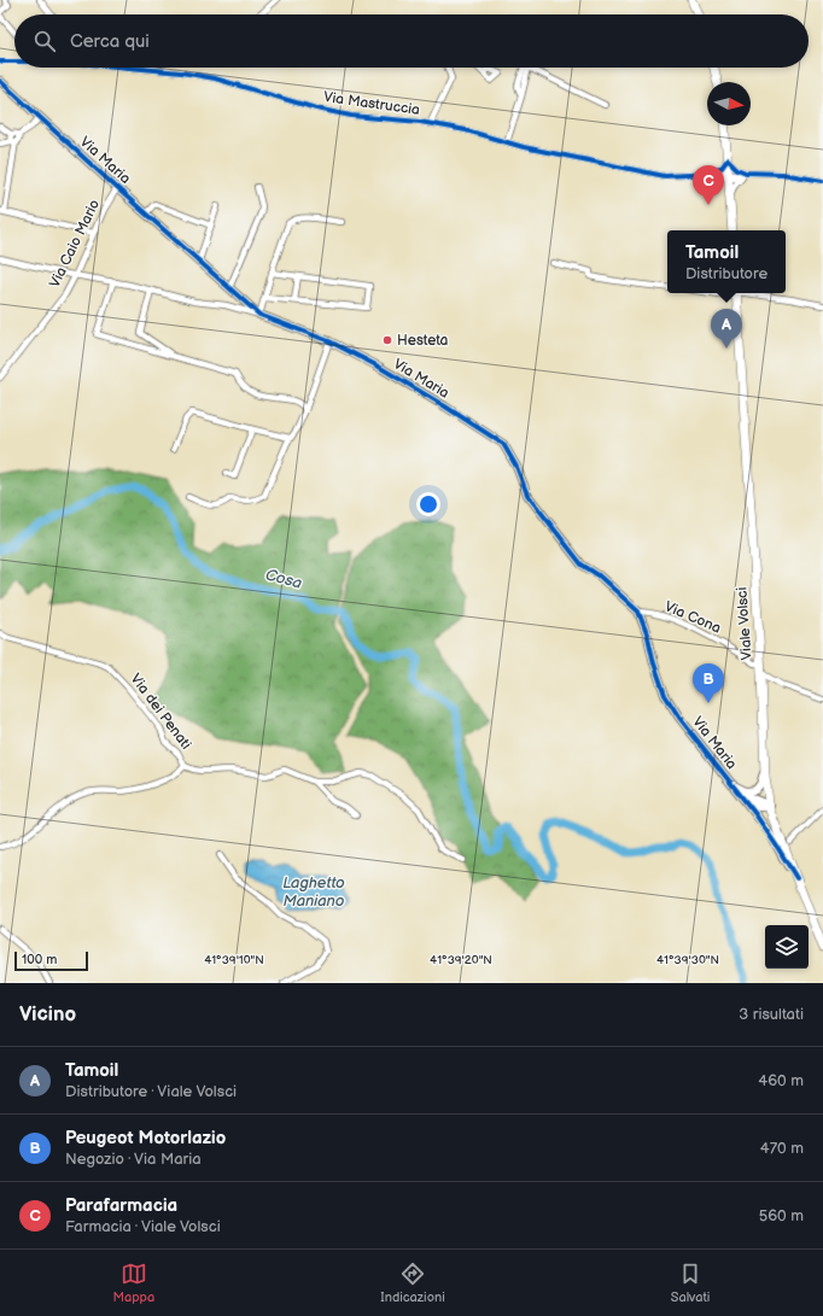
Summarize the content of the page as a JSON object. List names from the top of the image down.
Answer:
{
  "streets": {
    "main road": ["Viale Volsci"],
    "street": [
      "Via Mastruccia",
      "Via Maria",
      "Via Caio Mario",
      "Via Cona",
      "Via dei Penati"
    ]
  },
  "crossings": [
    ["Via Maria", "Via Caio Mario"],
    ["Via Maria", "Via Cona"],
    ["Via Maria", "Viale Volsci"],
    ["Via Cona", "Viale Volsci"]
  ],
  "water": ["Cosa", "Laghetto Maniano"],
  "places": ["Hesteta"],
  "scale_bar": "100 m",
  "north": "right",
  "page": {
    "search": "Cerca qui",
    "pins": ["C", "A", "B"],
    "popup": ["Tamoil", "Distributore"],
    "scale": "100 m",
    "heading": ["Vicino", "3 risultati"],
    "list": [
      {
        "mark": "A",
        "name": "Tamoil",
        "note": "Distributore · Viale Volsci",
        "value": "460 m"
      },
      {
        "mark": "B",
        "name": "Peugeot Motorlazio",
        "note": "Negozio · Via Maria",
        "value": "470 m"
      },
      {
        "mark": "C",
        "name": "Parafarmacia",
        "note": "Farmacia · Viale Volsci",
        "value": "560 m"
      }
    ],
    "nav": ["Mappa", "Indicazioni", "Salvati"]
  },
  "coordinates": ["41°39'10\"N", "41°39'20\"N", "41°39'30\"N"]
}
